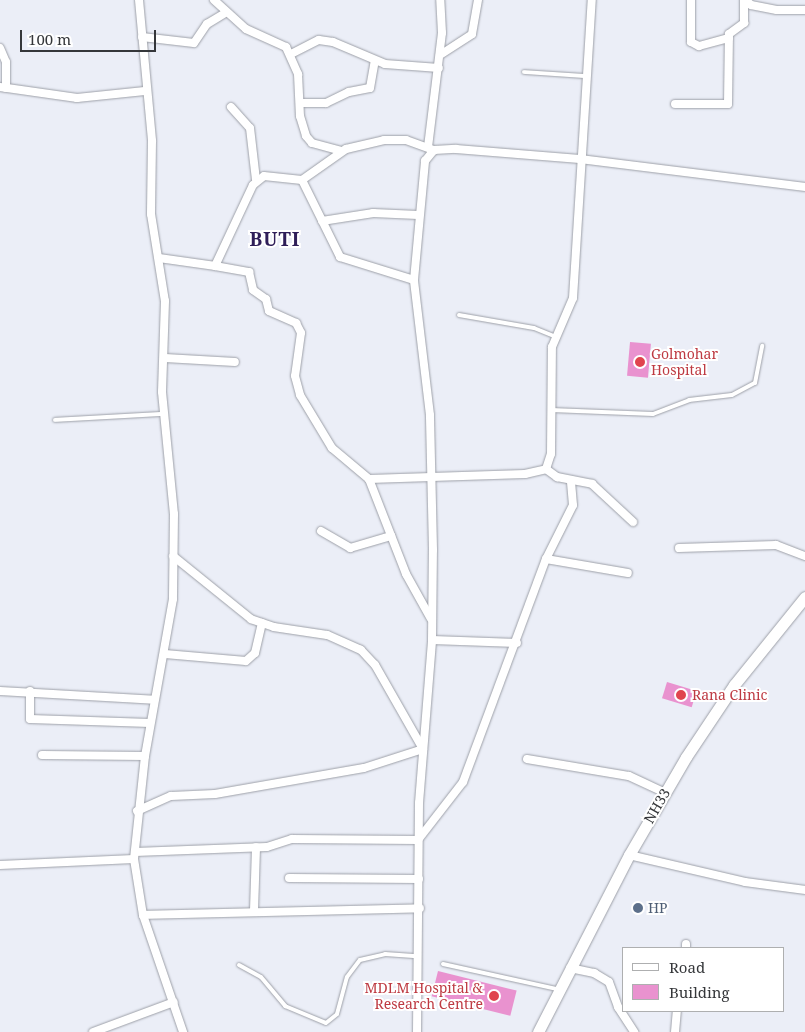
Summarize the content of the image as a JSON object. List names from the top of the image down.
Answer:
{
  "streets": {
    "main road": ["NH33"]
  },
  "districts": ["BUTI"],
  "places": [
    "Golmohar Hospital",
    "Rana Clinic",
    "HP",
    "MDLM Hospital & Research Centre"
  ],
  "legend": ["Road", "Building"],
  "scale_bar": "100 m"
}
